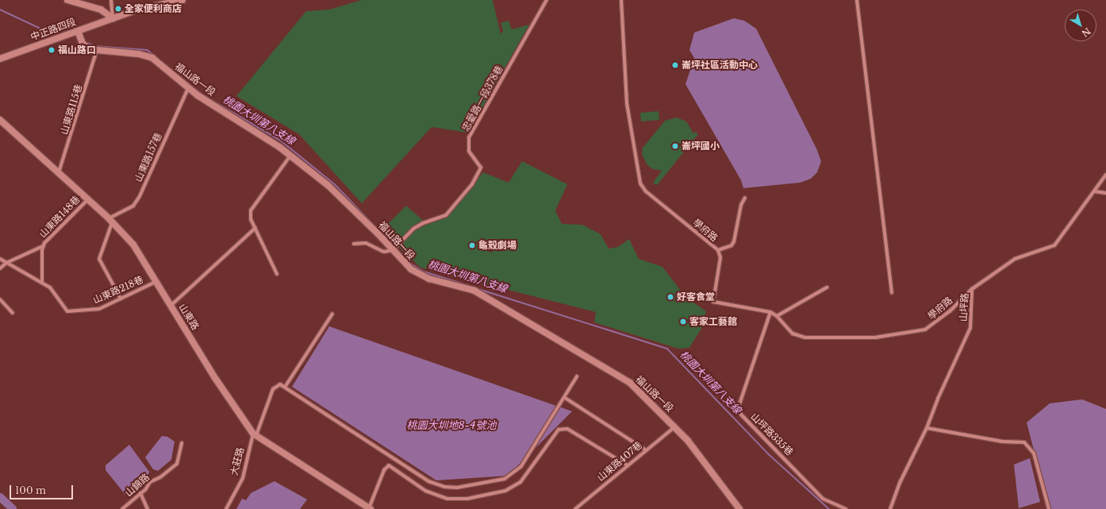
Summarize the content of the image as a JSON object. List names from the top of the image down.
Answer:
{
  "streets": {
    "street": [
      "中正路四段",
      "福山路一段",
      "忠愛路一段378巷",
      "山東路115巷",
      "山東路157巷",
      "山東路148巷",
      "學府路",
      "山東路218巷",
      "山坪路",
      "山東路",
      "山坪路335巷",
      "大莊路",
      "山東路407巷",
      "山錦路"
    ]
  },
  "crossings": [
    ["中正路四段", "福山路一段"],
    ["福山路一段", "忠愛路一段378巷"],
    ["福山路一段", "山東路115巷"],
    ["福山路一段", "山東路157巷"],
    ["福山路一段", "山東路407巷"],
    ["山東路115巷", "山東路"],
    ["山東路157巷", "山東路"],
    ["山東路148巷", "山東路218巷"],
    ["山東路148巷", "山東路"],
    ["學府路", "山坪路"],
    ["學府路", "山坪路335巷"],
    ["山東路218巷", "山東路"],
    ["山東路", "大莊路"]
  ],
  "water": ["桃園大圳第八支線", "桃園大圳地8-4號池"],
  "places": [
    "全家便利商店",
    "福山路口",
    "崙坪社區活動中心",
    "崙坪國小",
    "龜殼劇場",
    "好客食堂",
    "客家工藝館"
  ],
  "scale_bar": "100 m",
  "north": "bottom right"
}
